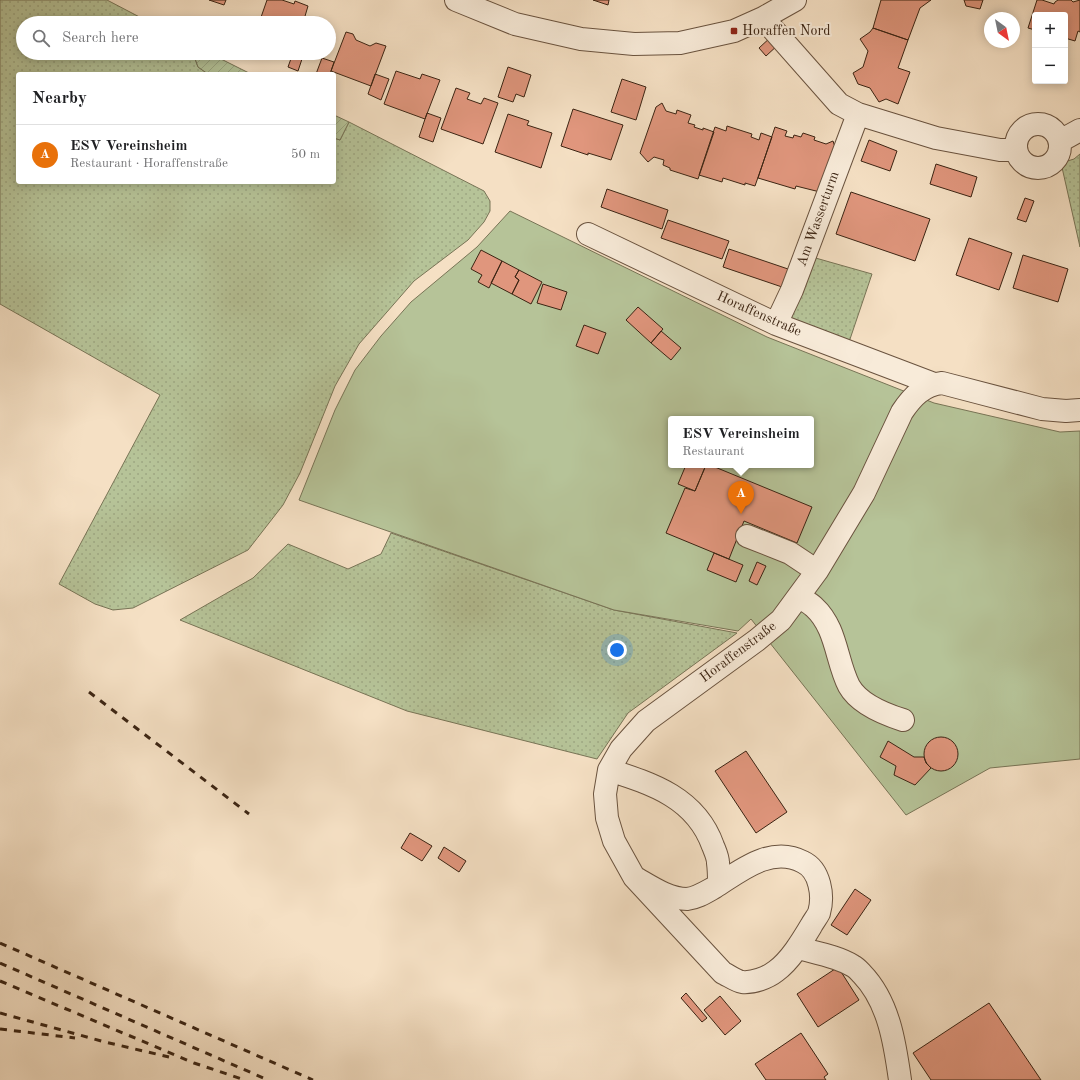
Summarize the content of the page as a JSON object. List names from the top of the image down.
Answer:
{
  "streets": {
    "street": ["Am Wasserturm", "Horaffenstraße"]
  },
  "crossings": [
    ["Am Wasserturm", "Horaffenstraße"]
  ],
  "places": {
    "transit": ["Horaffen Nord"]
  },
  "north": "bottom right",
  "page": {
    "map_buttons": ["+", "−"],
    "search": "Search here",
    "heading": "Nearby",
    "list": [
      {
        "mark": "A",
        "name": "ESV Vereinsheim",
        "note": "Restaurant · Horaffenstraße",
        "value": "50 m"
      }
    ],
    "popup": ["ESV Vereinsheim", "Restaurant"],
    "pins": "A"
  }
}
